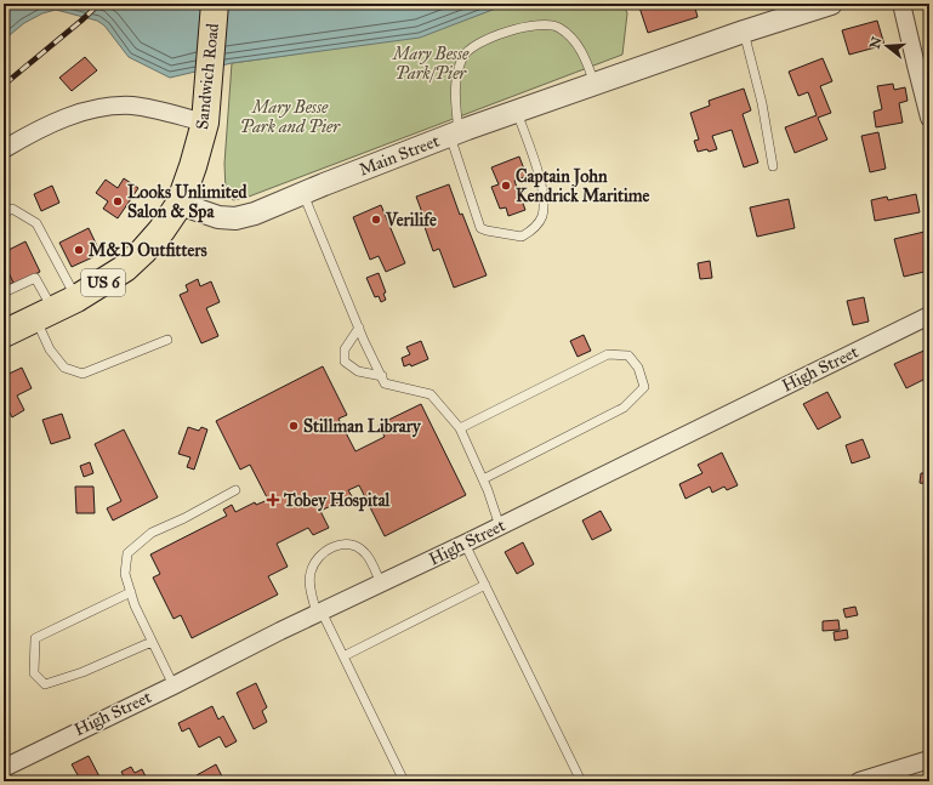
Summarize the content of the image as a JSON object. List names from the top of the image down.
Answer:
{
  "streets": {
    "main road": ["Sandwich Road", "US 6"],
    "street": ["Main Street", "High Street"]
  },
  "crossings": [
    ["Sandwich Road", "Main Street"],
    ["Sandwich Road", "US 6"],
    ["Main Street", "US 6"]
  ],
  "parks": ["Mary Besse Park/Pier", "Mary Besse Park and Pier"],
  "places": {
    "other": [
      "Captain John Kendrick Maritime",
      "Looks Unlimited Salon & Spa",
      "Verilife",
      "M&D Outfitters",
      "Stillman Library"
    ],
    "health": ["Tobey Hospital"]
  },
  "north": "left"
}
